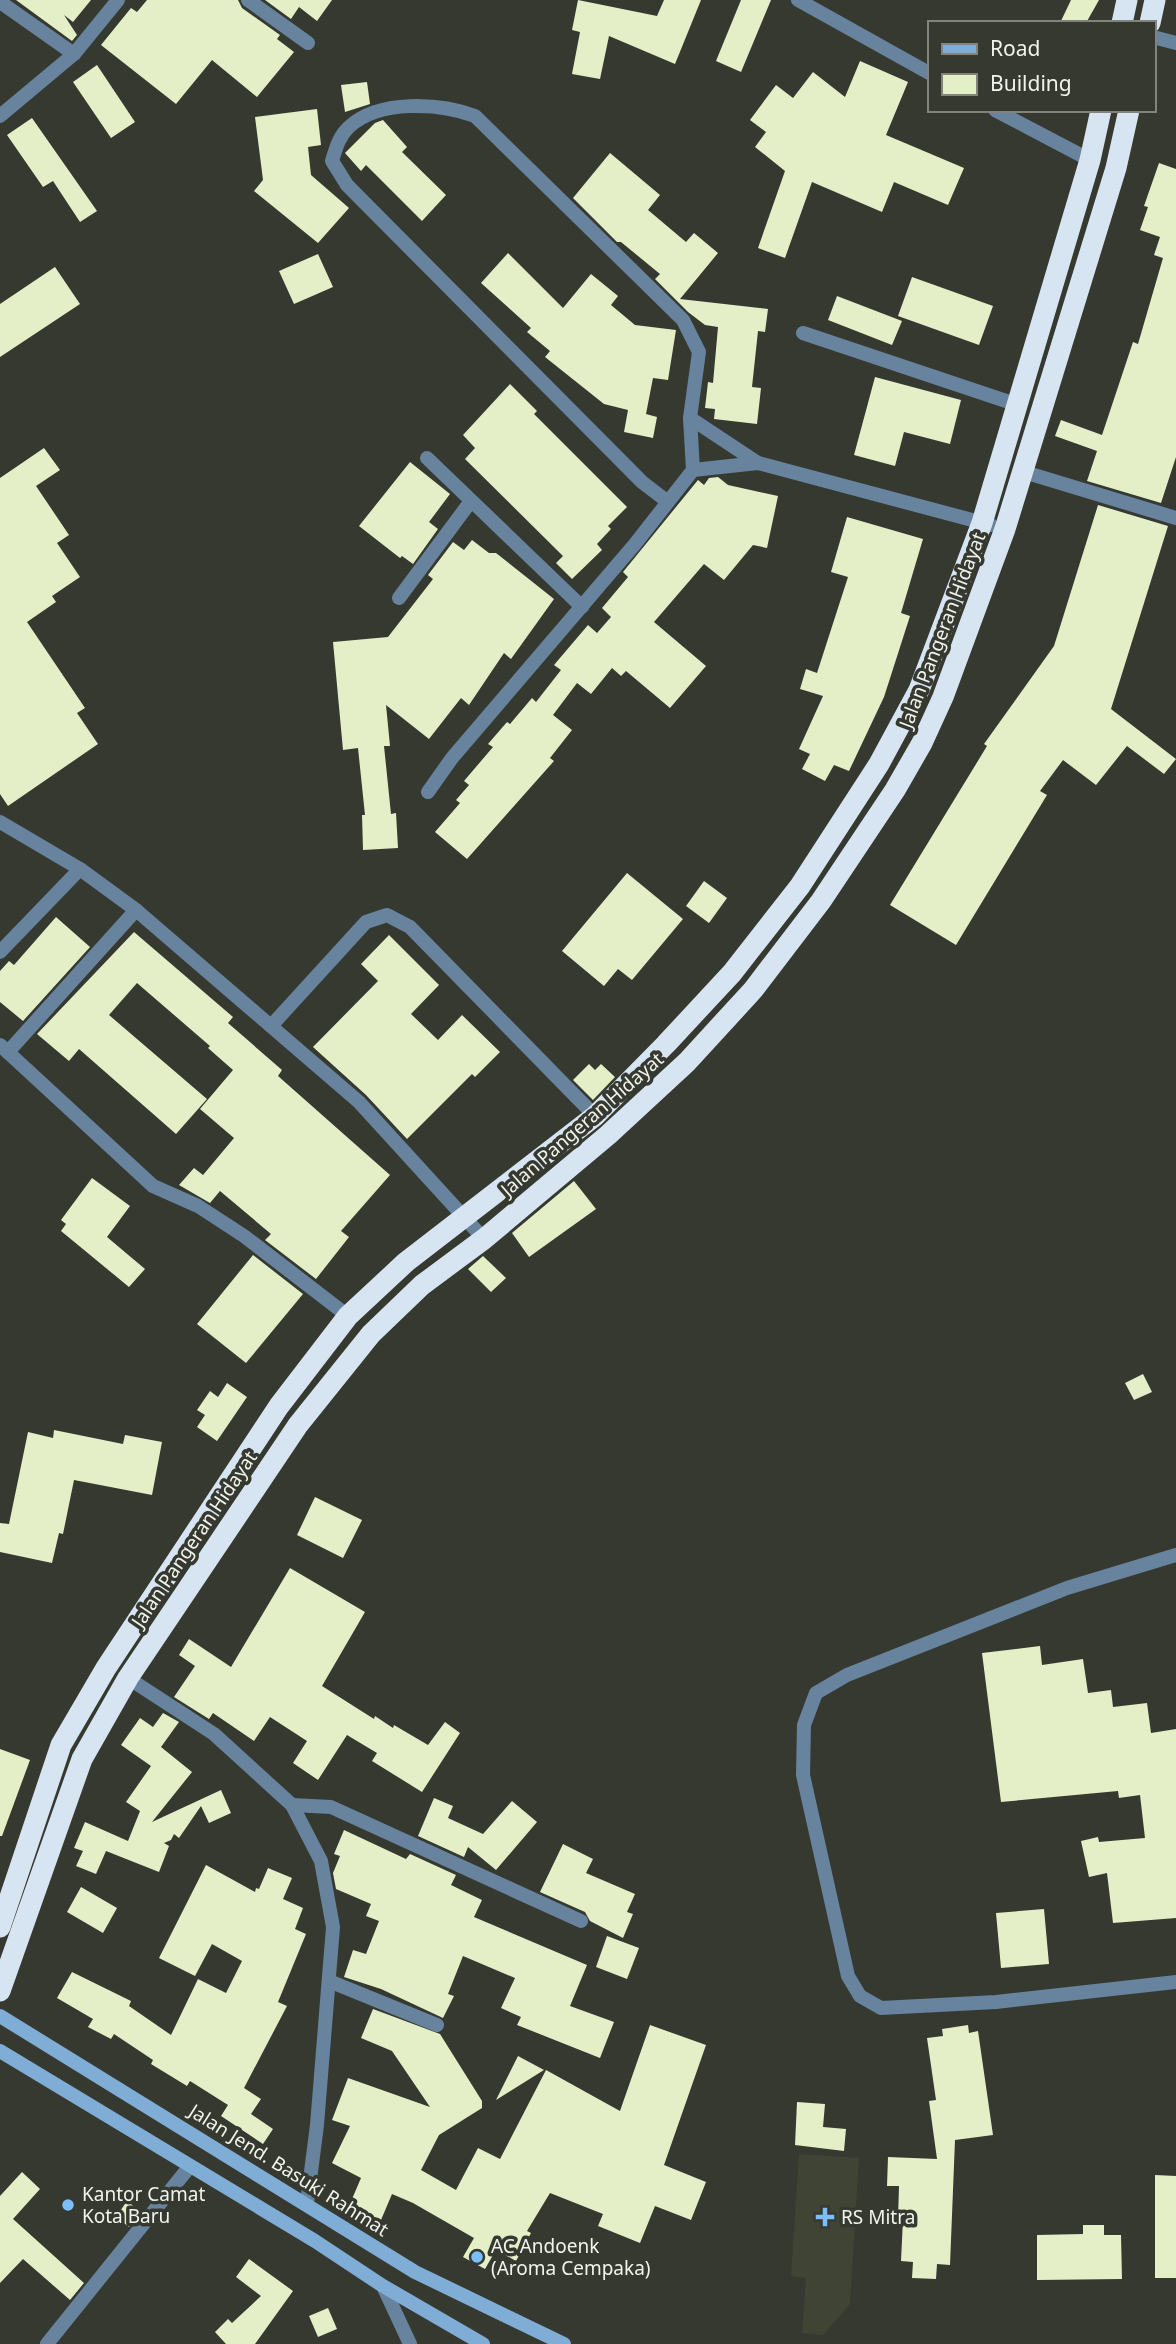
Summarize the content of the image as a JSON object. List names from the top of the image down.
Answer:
{
  "streets": {
    "highway": ["Jalan Pangeran Hidayat"],
    "main road": ["Jalan Jend. Basuki Rahmat"]
  },
  "places": {
    "other": ["Kantor Camat Kota Baru", "AC Andoenk (Aroma Cempaka)"],
    "health": ["RS Mitra"]
  },
  "legend": ["Road", "Building"]
}
